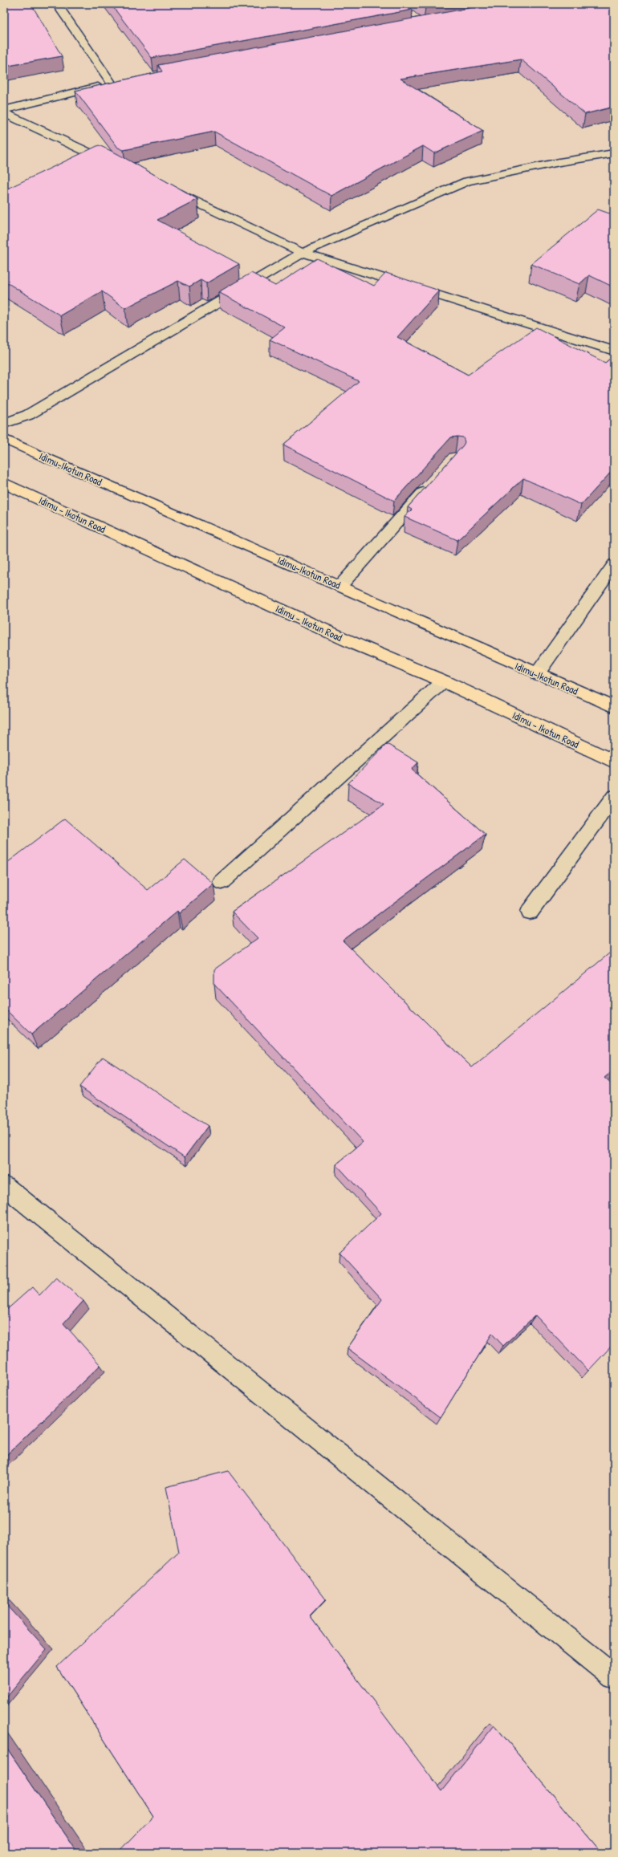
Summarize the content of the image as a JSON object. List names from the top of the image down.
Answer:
{
  "streets": {
    "main road": ["Idimu-Ikotun Road", "Idimu - Ikotun Road"]
  }
}
